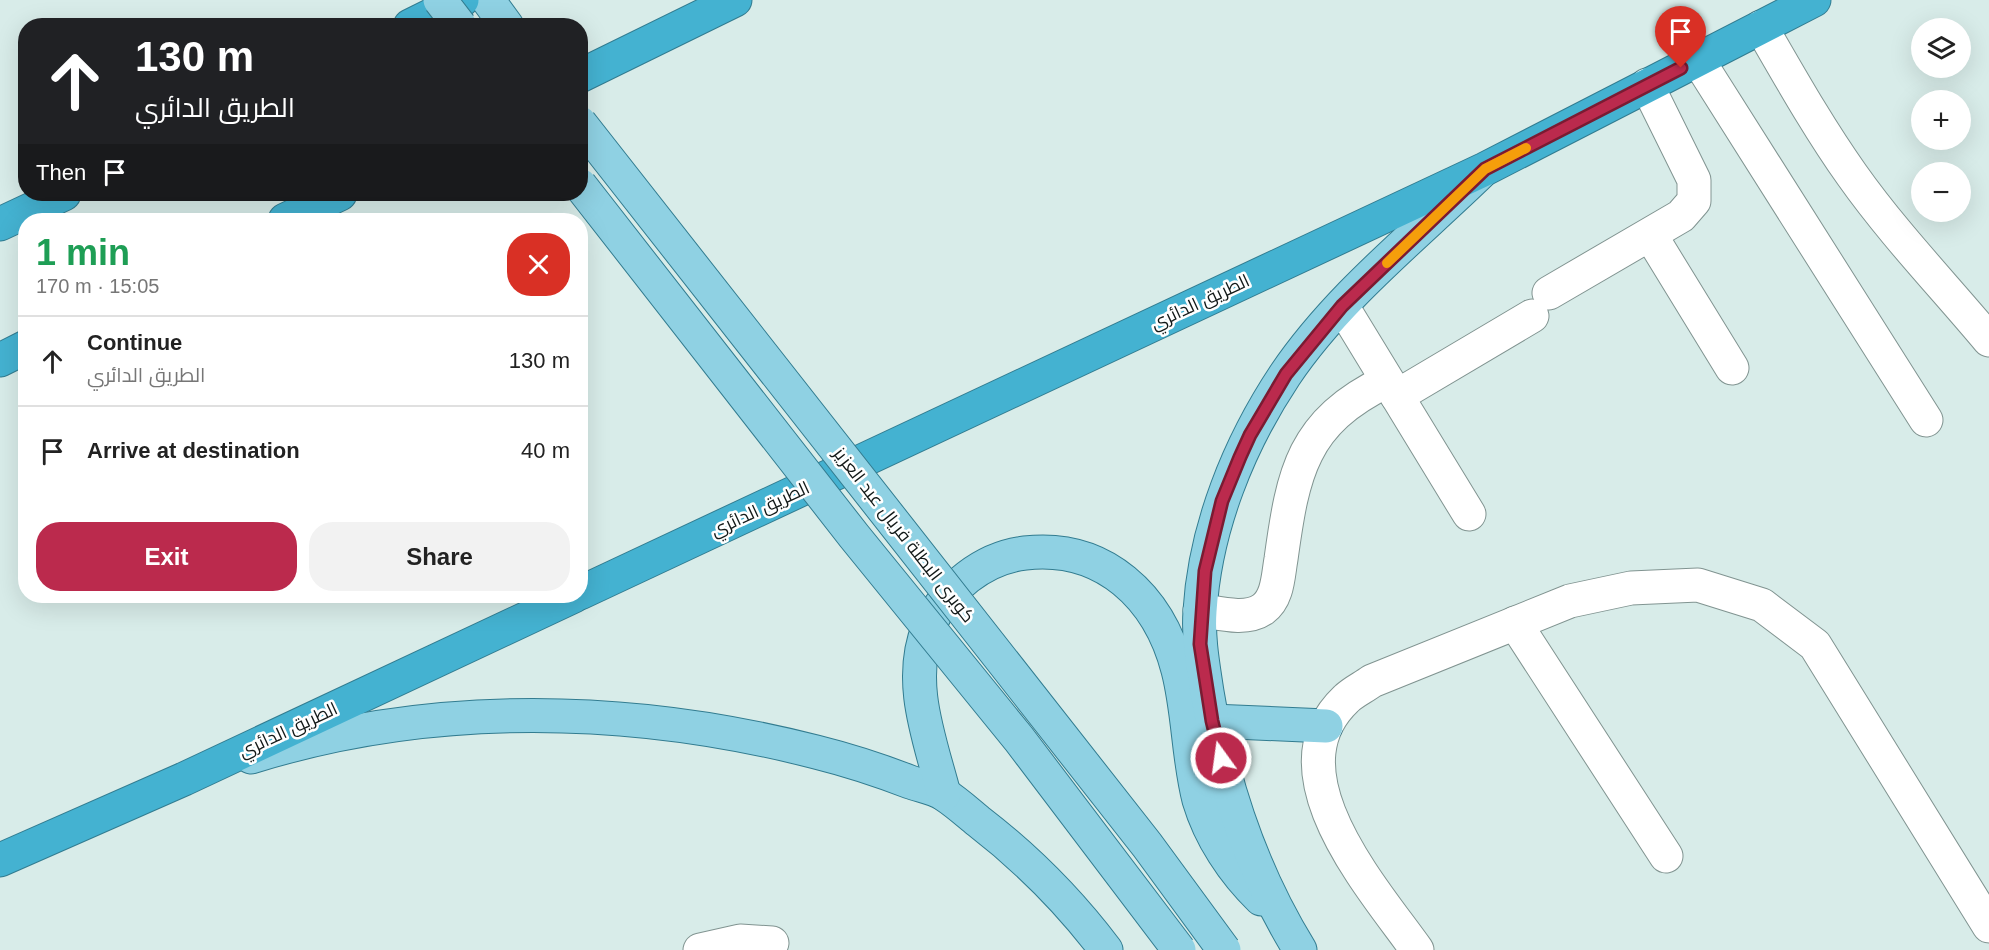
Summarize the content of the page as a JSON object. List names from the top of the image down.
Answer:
{
  "streets": {
    "highway": ["الطريق الدائري"],
    "main road": ["كوبرى البطلة فريال عبد العزيز"]
  },
  "page": {
    "map_buttons": ["+", "−"],
    "turn": ["130 m", "الطريق الدائري"],
    "then": "Then",
    "heading": ["1 min", "170 m · 15:05"],
    "list": [
      {
        "name": "Continue",
        "note": "الطريق الدائري",
        "value": "130 m"
      },
      {
        "name": "Arrive at destination",
        "value": "40 m"
      }
    ],
    "buttons": ["Exit", "Share"]
  }
}
